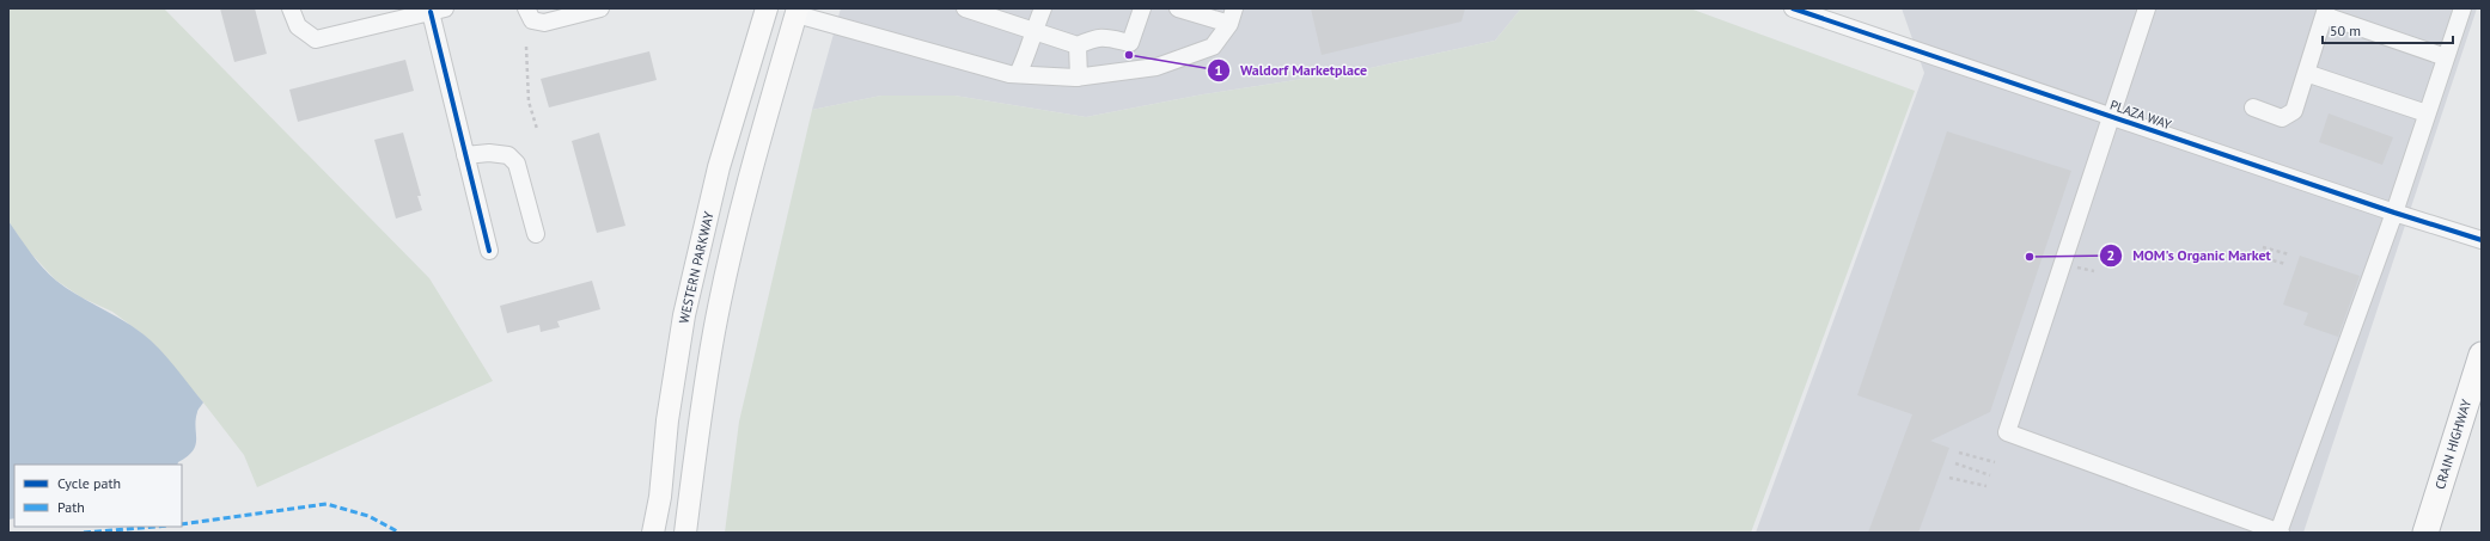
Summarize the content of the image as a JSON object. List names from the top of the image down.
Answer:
{
  "streets": {
    "highway": ["CRAIN HIGHWAY"],
    "main road": ["WESTERN PARKWAY"],
    "street": ["PLAZA WAY"]
  },
  "places": ["Waldorf Marketplace", "MOM's Organic Market"],
  "legend": ["Cycle path", "Path"],
  "scale_bar": "50 m"
}
